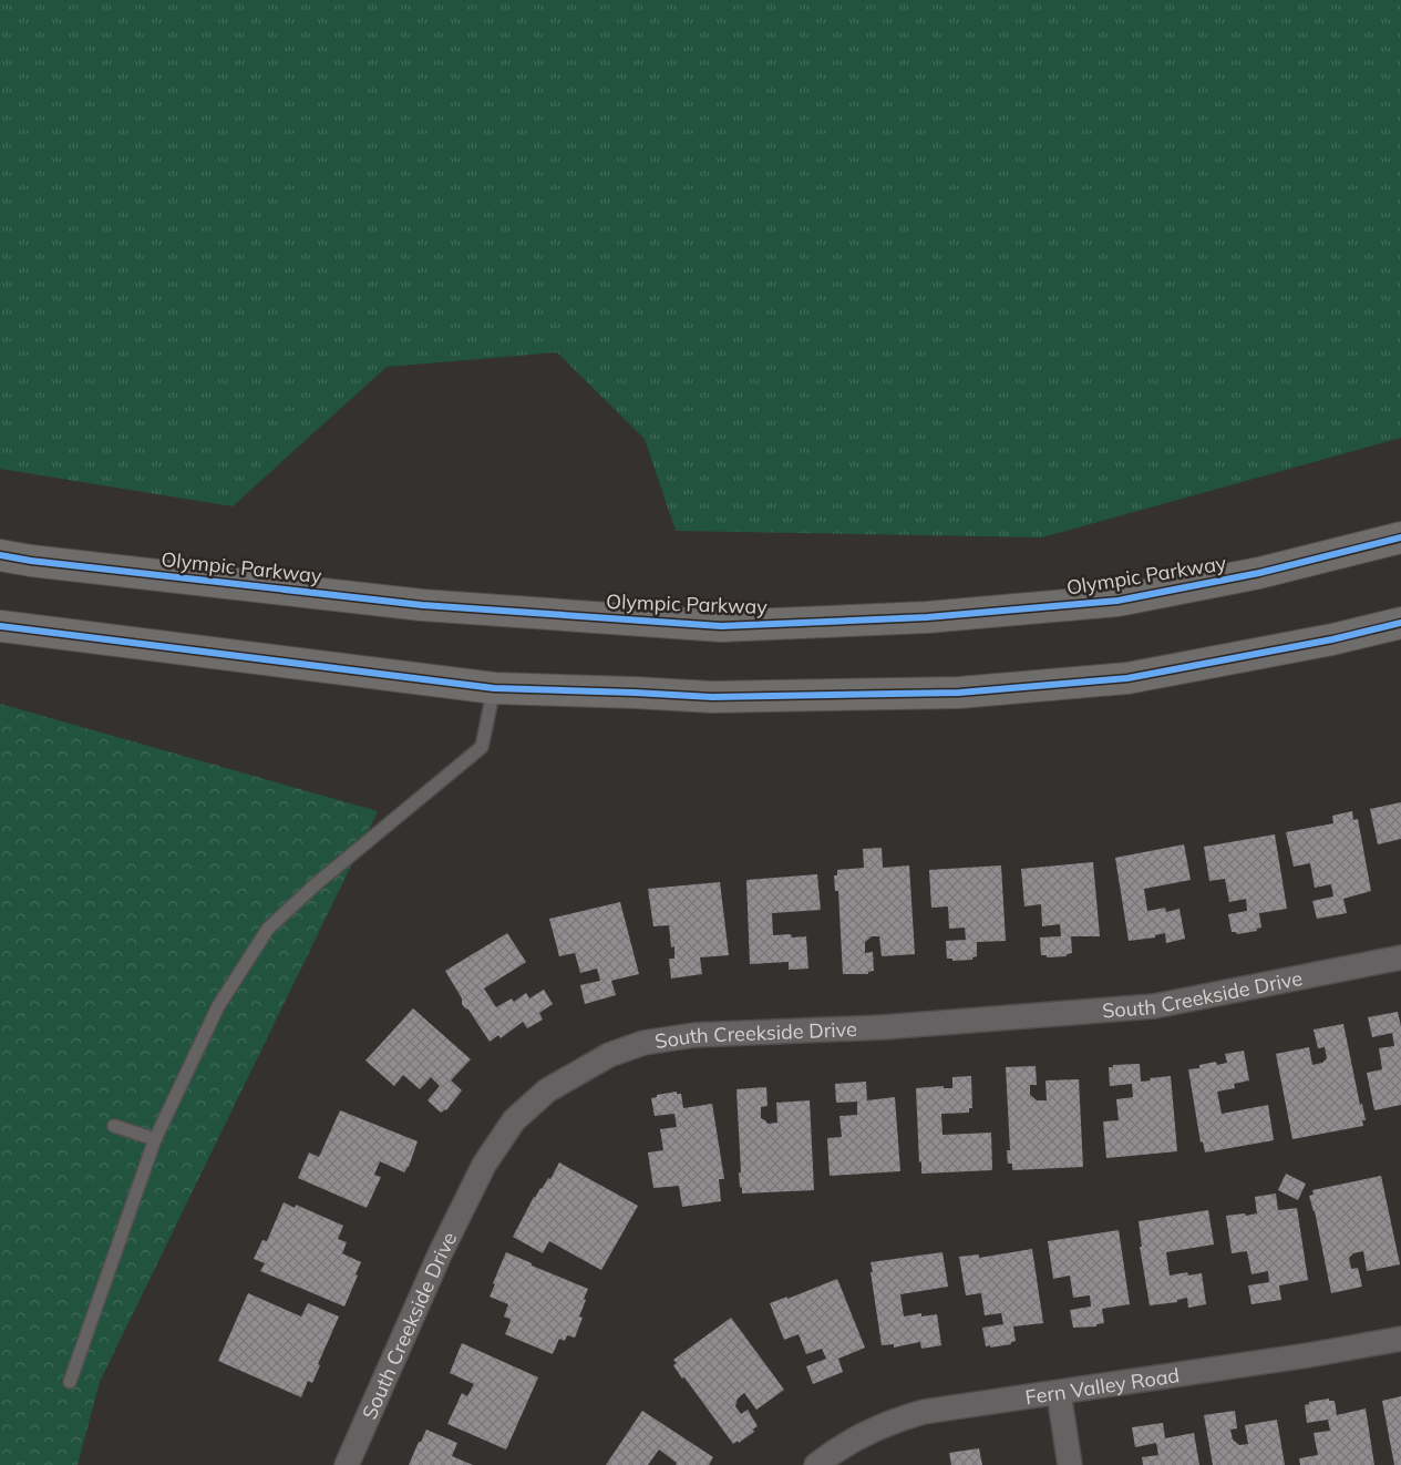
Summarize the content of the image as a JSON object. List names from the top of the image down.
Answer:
{
  "streets": {
    "main road": ["Olympic Parkway"],
    "street": ["South Creekside Drive", "Fern Valley Road"]
  }
}
